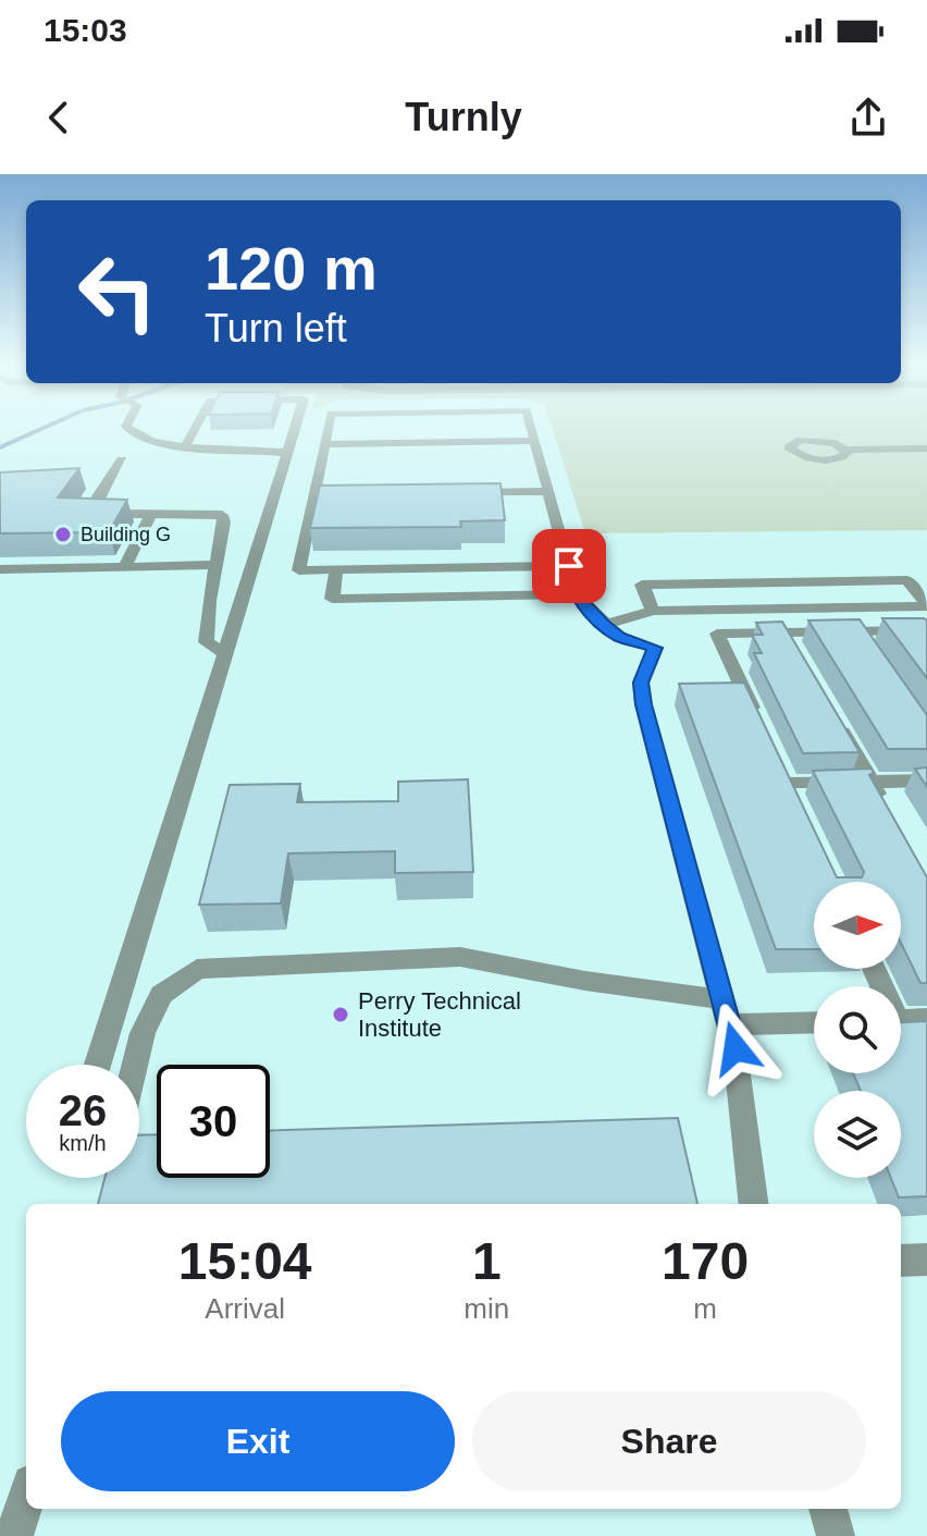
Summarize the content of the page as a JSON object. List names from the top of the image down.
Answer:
{
  "places": ["Building G", "Perry Technical Institute"],
  "north": "right",
  "page": {
    "status": "15:03",
    "header": "Turnly",
    "turn": ["120 m", "Turn left"],
    "speed": "26 km/h",
    "limit": "30",
    "eta": [
      "15:04",
      "Arrival",
      "1",
      "min",
      "170",
      "m"
    ],
    "buttons": ["Exit", "Share"]
  }
}
